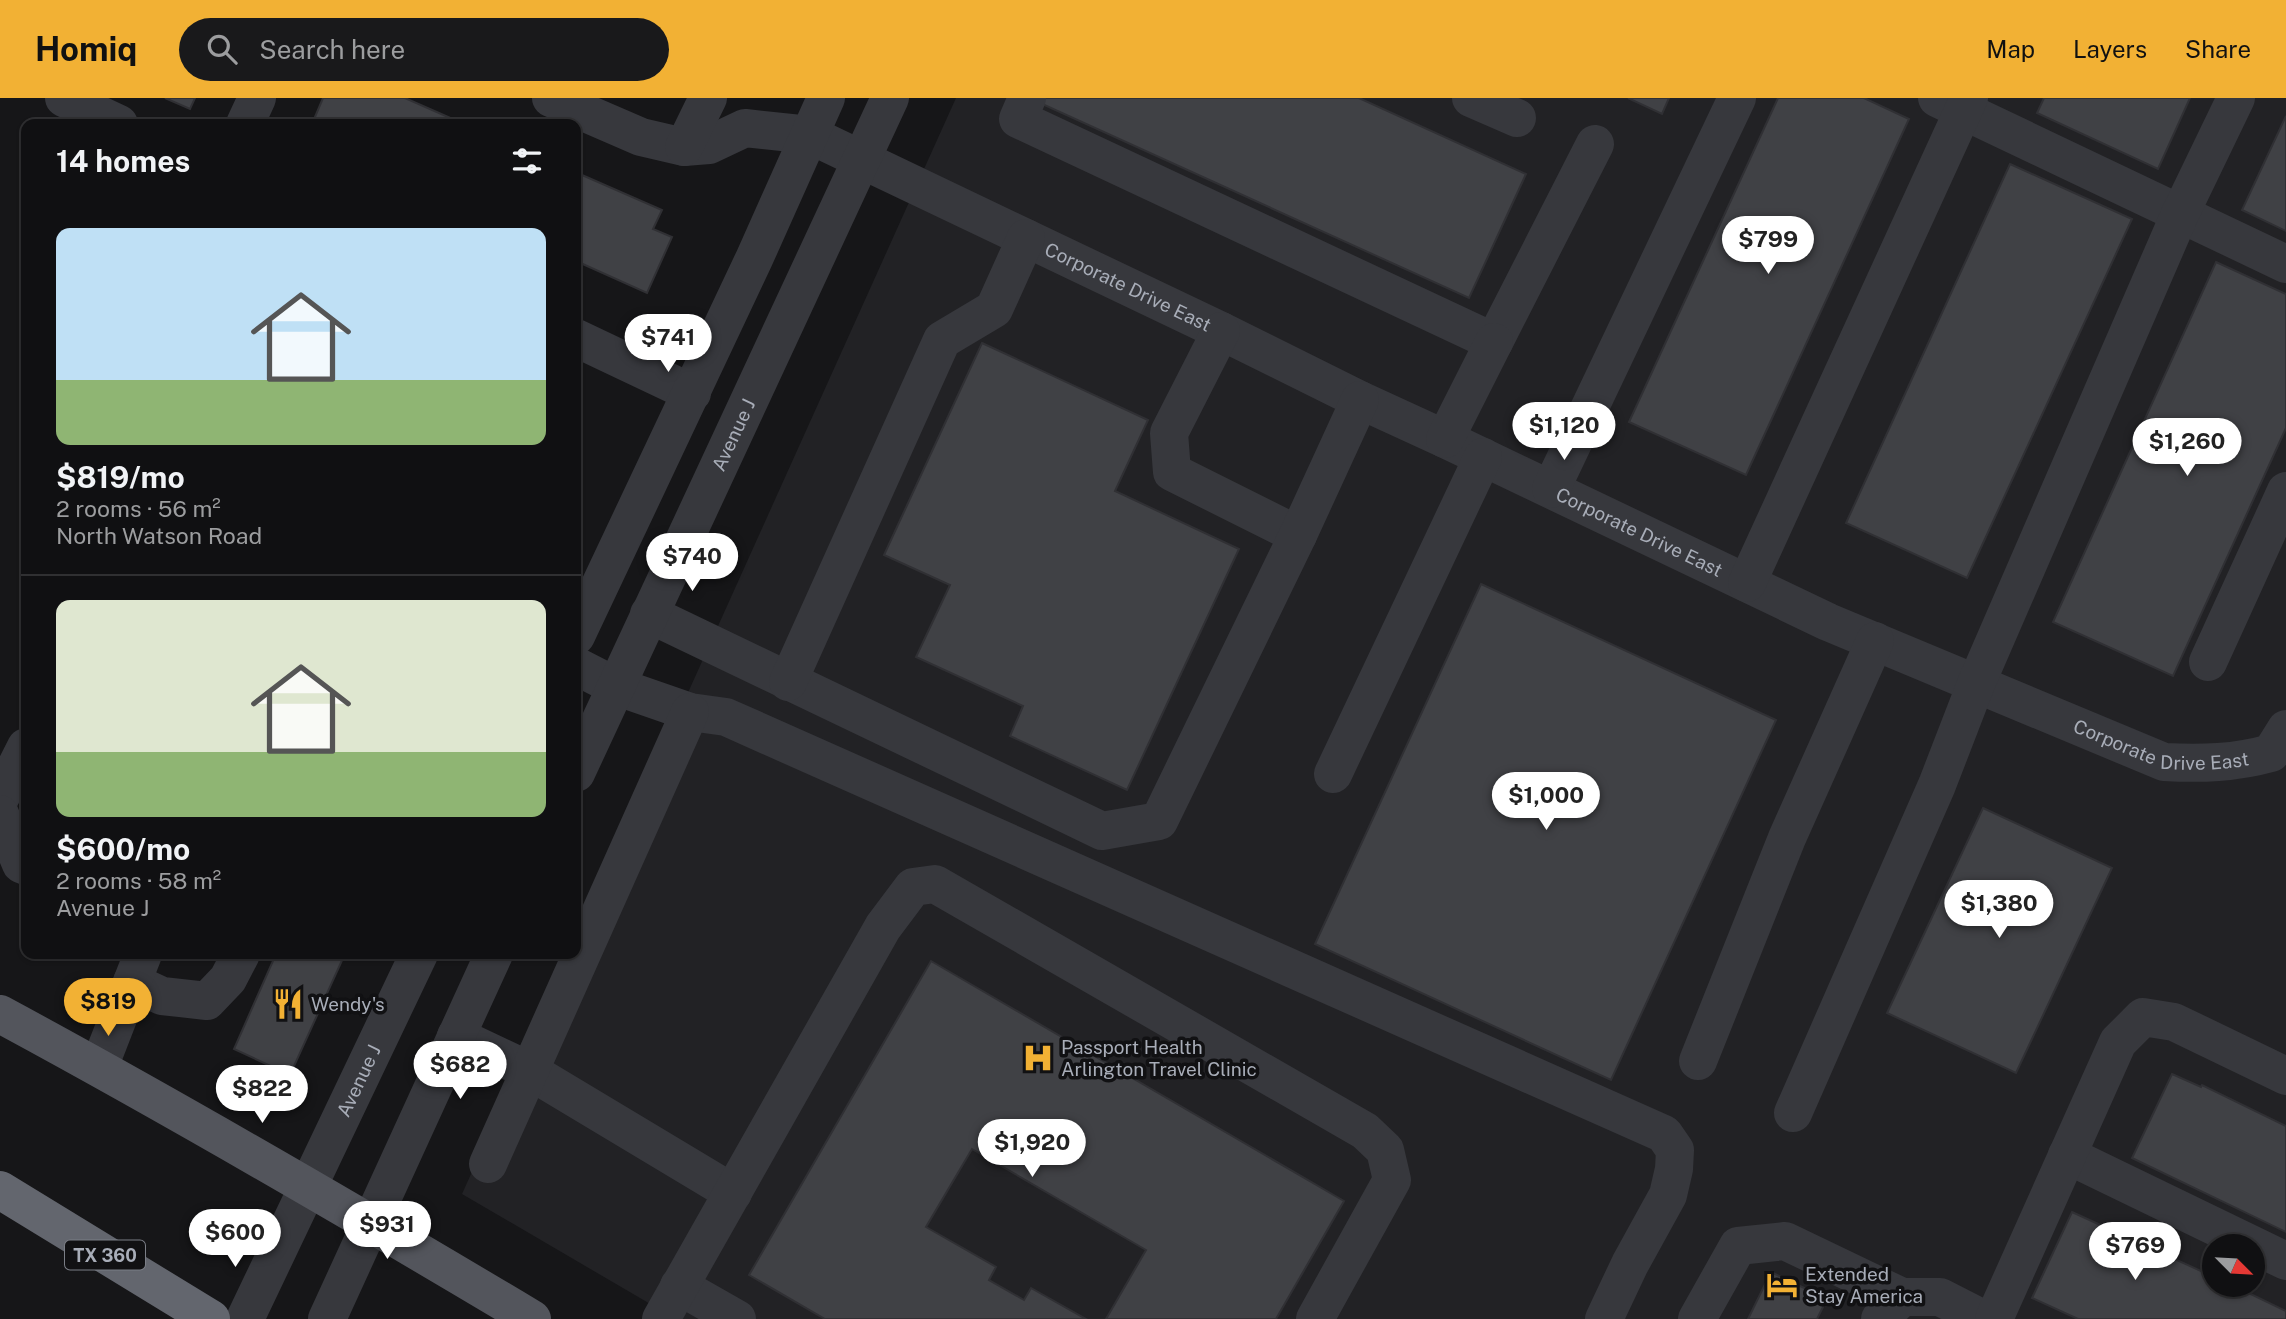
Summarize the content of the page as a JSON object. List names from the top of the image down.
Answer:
{
  "streets": {
    "highway": ["TX 360"],
    "street": ["Corporate Drive East", "Avenue J"]
  },
  "crossings": [
    ["Corporate Drive East", "Avenue J"]
  ],
  "places": {
    "restaurant": ["Wendy's"],
    "hospital": ["Passport Health Arlington Travel Clinic"],
    "hotel": ["Extended Stay America"]
  },
  "north": "bottom right",
  "page": {
    "header": "Homiq",
    "search": "Search here",
    "nav": ["Map", "Layers", "Share"],
    "heading": "14 homes",
    "list": [
      {
        "name": "$819/mo",
        "note": "2 rooms · 56 m² · North Watson Road"
      },
      {
        "name": "$600/mo",
        "note": "2 rooms · 58 m² · Avenue J"
      }
    ],
    "price": [
      "$799",
      "$741",
      "$1,120",
      "$1,260",
      "$740",
      "$1,000",
      "$1,380",
      "$819",
      "$682",
      "$822",
      "$1,920",
      "$931",
      "$600",
      "$769"
    ]
  }
}
